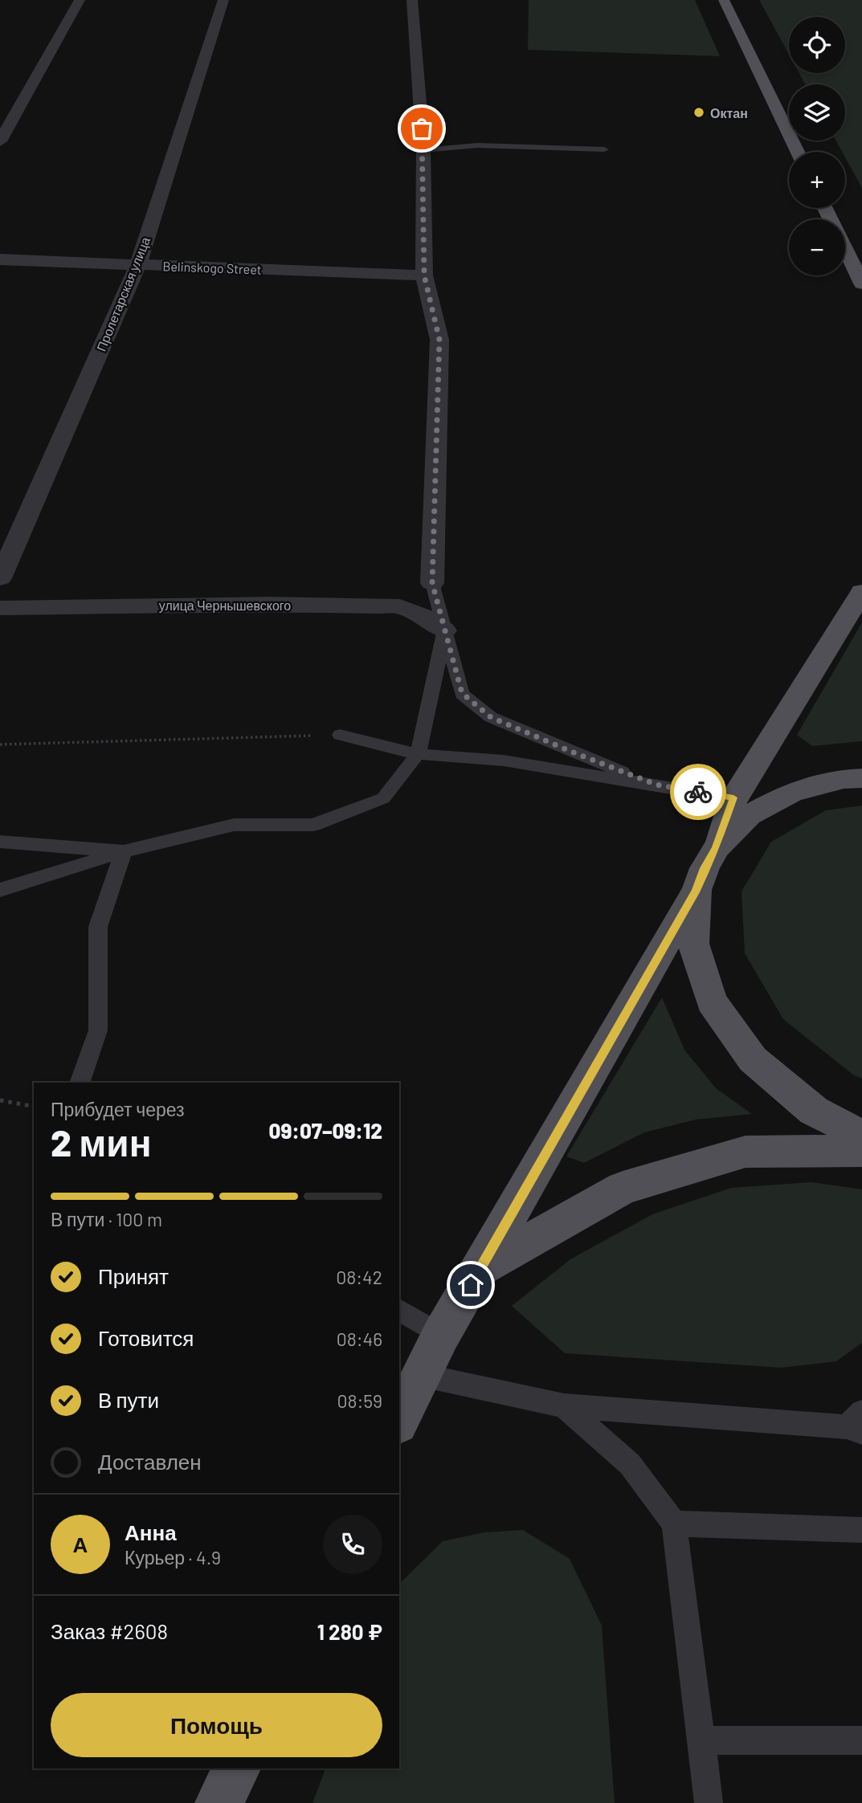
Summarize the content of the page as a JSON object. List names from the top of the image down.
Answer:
{
  "streets": {
    "street": ["Belinskogo Street", "Пролетарская улица", "улица Чернышевского"]
  },
  "crossings": [
    ["Belinskogo Street", "Пролетарская улица"]
  ],
  "places": ["Октан"],
  "page": {
    "map_buttons": ["+", "−"],
    "heading": ["2 мин", "Прибудет через", "09:07–09:12"],
    "panel": [
      "Анна",
      "Курьер · 4.9",
      "Заказ #2608",
      "1 280 ₽"
    ],
    "bar": "В пути · 100 m",
    "list": [
      ["Принят", "08:42"],
      ["Готовится", "08:46"],
      ["В пути", "08:59"],
      "Доставлен"
    ],
    "round": "А",
    "buttons": "Помощь"
  }
}
